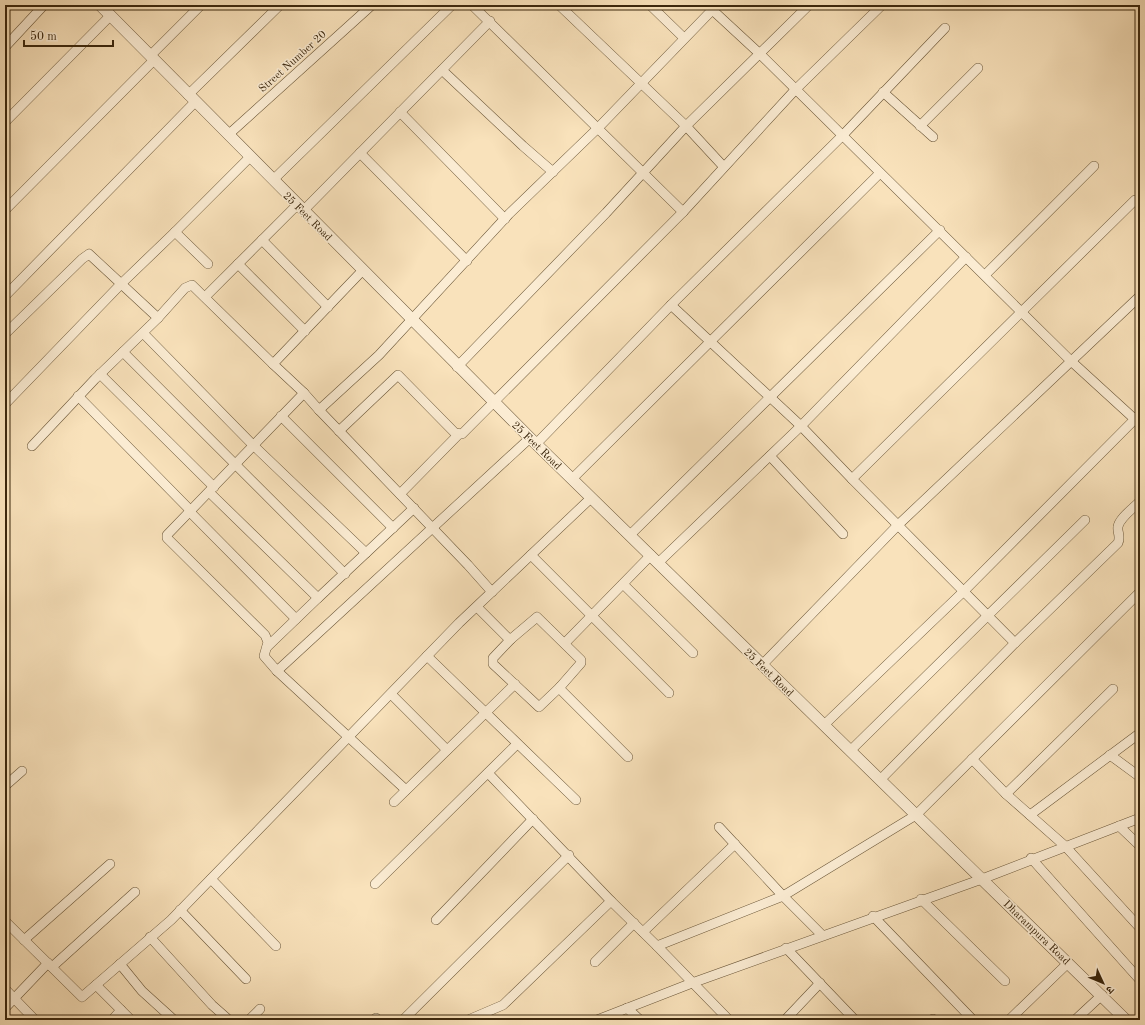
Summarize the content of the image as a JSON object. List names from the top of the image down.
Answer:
{
  "streets": {
    "street": ["Street Number 20", "25 Feet Road", "Dharampura Road"]
  },
  "crossings": [
    ["Street Number 20", "25 Feet Road"],
    ["25 Feet Road", "Dharampura Road"]
  ],
  "scale_bar": "50 m",
  "north": "bottom right"
}
